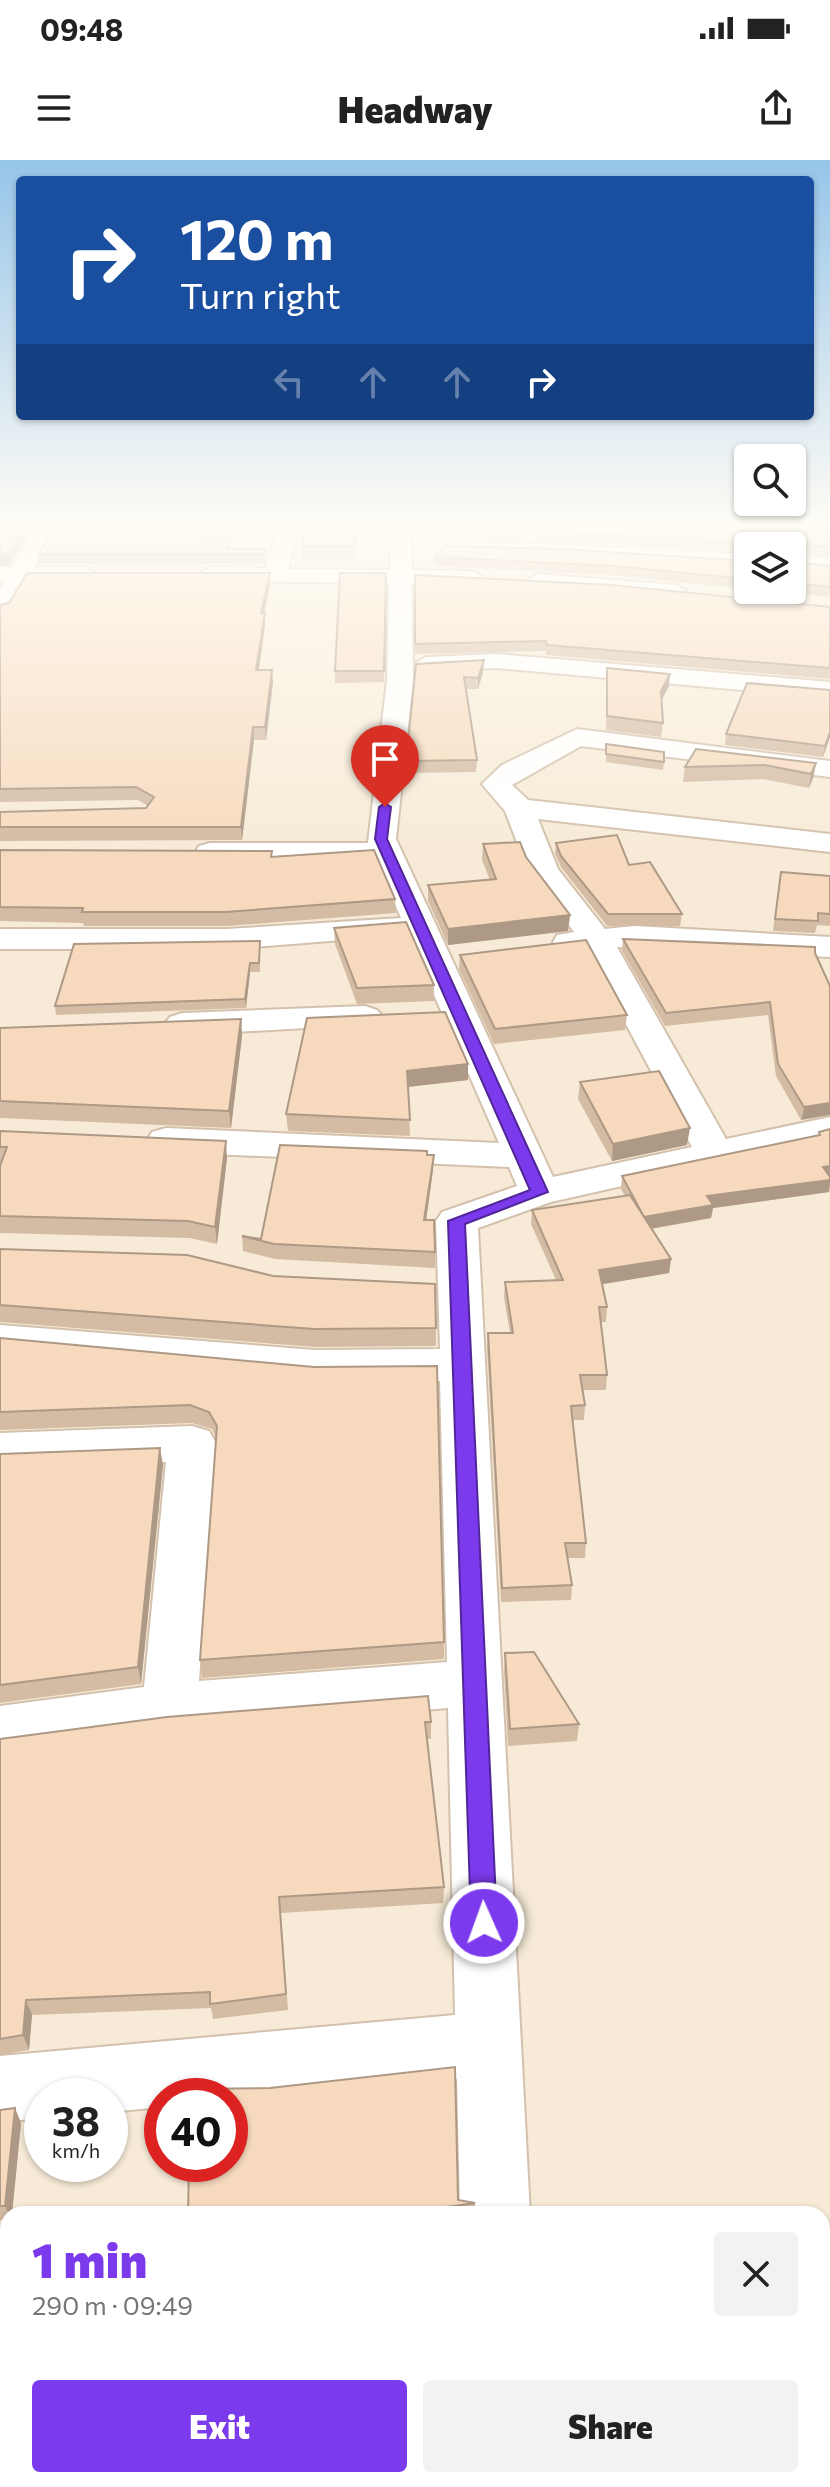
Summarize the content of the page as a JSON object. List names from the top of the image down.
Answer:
{
  "page": {
    "status": "09:48",
    "header": "Headway",
    "turn": ["120 m", "Turn right"],
    "speed": "38 km/h",
    "limit": "40",
    "heading": ["1 min", "290 m · 09:49"],
    "buttons": ["Exit", "Share"]
  }
}
